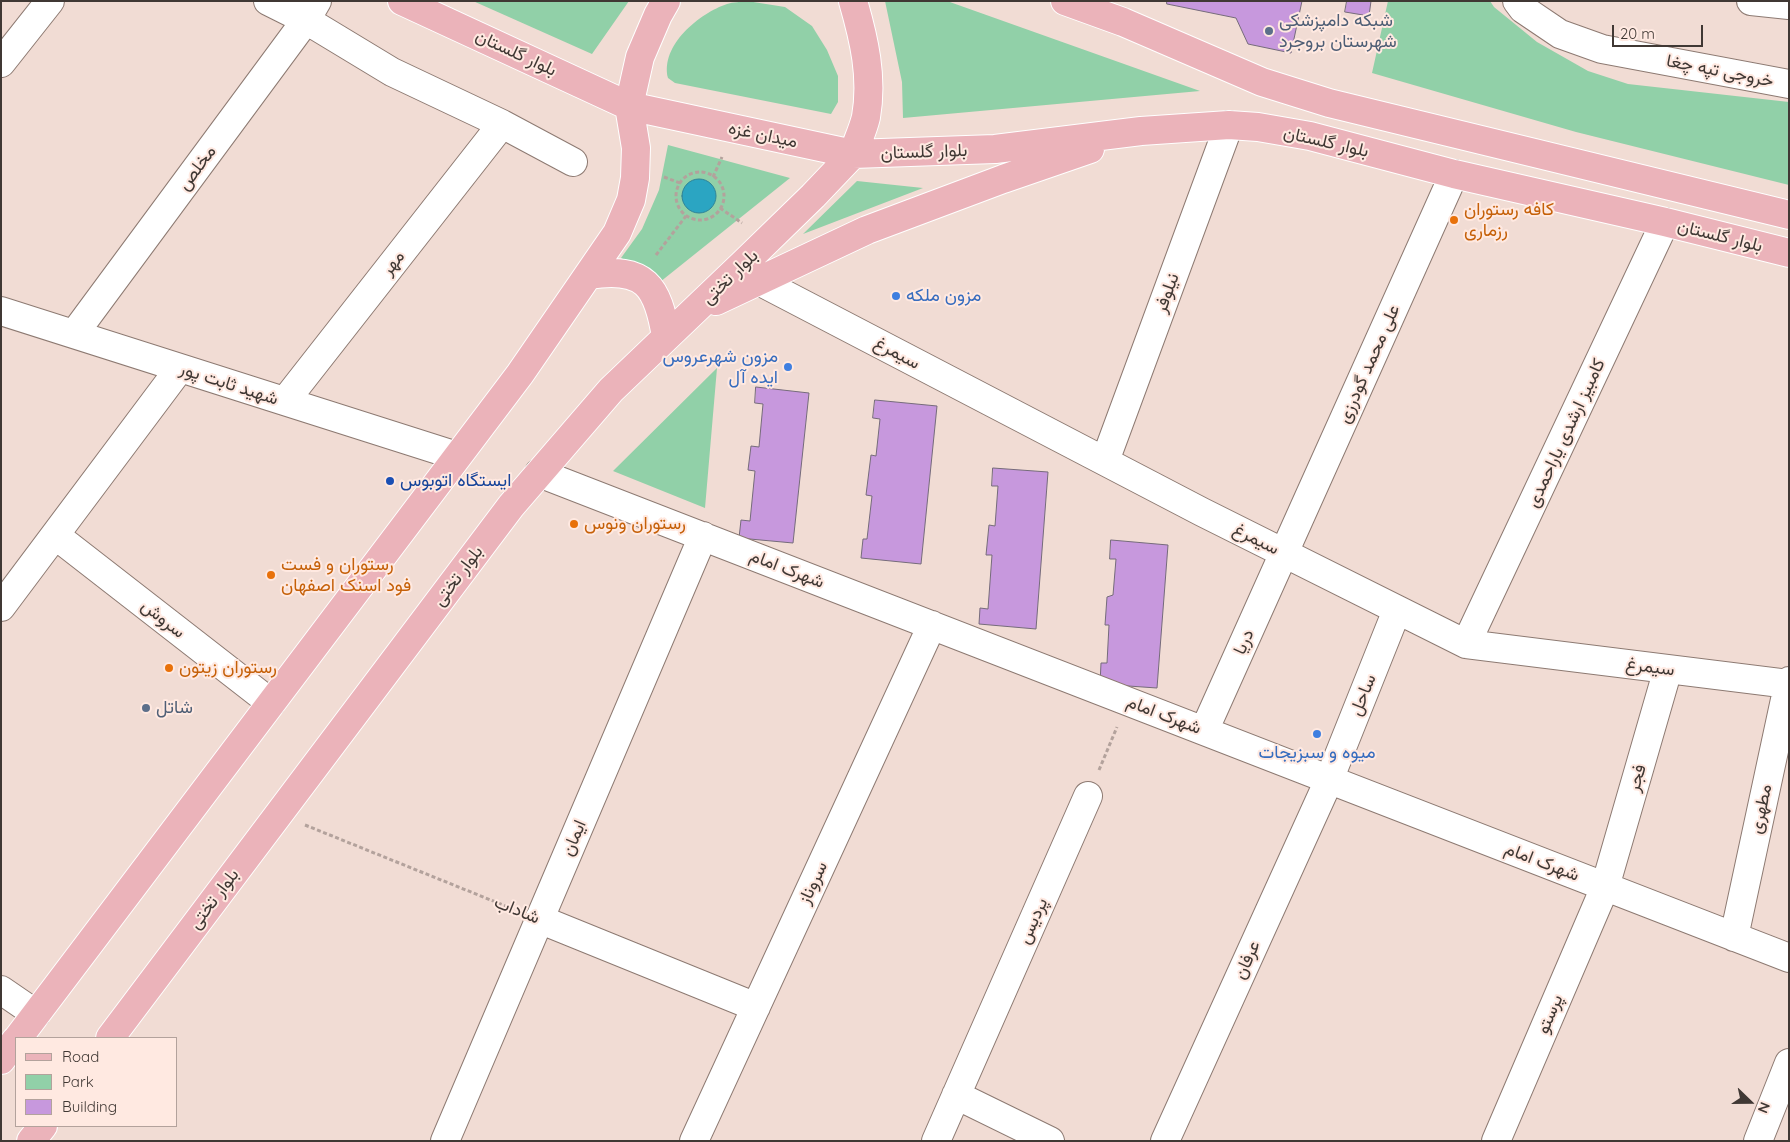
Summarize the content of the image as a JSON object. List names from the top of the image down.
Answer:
{
  "streets": {
    "main road": ["بلوار گلستان", "میدان غزه", "بلوار تختی"],
    "street": [
      "خروجی تپه چغا",
      "مخلص",
      "مهر",
      "نیلوفر",
      "سیمرغ",
      "علی محمد گودرزی",
      "شهید ثابت پور",
      "کامبیز ارشدی یاراحمدی",
      "شهرک امام",
      "سروش",
      "دریا",
      "ساحل",
      "فجر",
      "مطهری",
      "ایمان",
      "سروناز",
      "شاداب",
      "پردیس",
      "عرفان",
      "پرستو"
    ]
  },
  "crossings": [
    ["بلوار گلستان", "میدان غزه"],
    ["بلوار گلستان", "بلوار تختی"],
    ["بلوار گلستان", "نیلوفر"],
    ["بلوار گلستان", "علی محمد گودرزی"],
    ["بلوار گلستان", "کامبیز ارشدی یاراحمدی"],
    ["میدان غزه", "بلوار تختی"],
    ["مخلص", "شهید ثابت پور"],
    ["مهر", "شهید ثابت پور"],
    ["بلوار تختی", "شهرک امام"],
    ["بلوار تختی", "شاداب"],
    ["نیلوفر", "سیمرغ"],
    ["سیمرغ", "علی محمد گودرزی"],
    ["سیمرغ", "کامبیز ارشدی یاراحمدی"],
    ["سیمرغ", "دریا"],
    ["سیمرغ", "ساحل"],
    ["سیمرغ", "فجر"],
    ["سیمرغ", "مطهری"],
    ["علی محمد گودرزی", "دریا"],
    ["شهرک امام", "دریا"],
    ["شهرک امام", "ساحل"],
    ["شهرک امام", "فجر"],
    ["شهرک امام", "مطهری"],
    ["شهرک امام", "ایمان"],
    ["شهرک امام", "سروناز"],
    ["شهرک امام", "عرفان"],
    ["شهرک امام", "پرستو"],
    ["ساحل", "عرفان"],
    ["فجر", "پرستو"],
    ["ایمان", "شاداب"],
    ["سروناز", "شاداب"]
  ],
  "places": [
    "شبکه دامپزشکی شهرستان بروجرد",
    "کافه رستوران رزماری",
    "مزون ملکه",
    "مزون شهرعروس ایده آل",
    "ایستگاه اتوبوس",
    "رستوران ونوس",
    "رستوران و فست فود اسنک اصفهان",
    "رستوران زیتون",
    "شاتل",
    "میوه و سبزیجات"
  ],
  "legend": ["Road", "Park", "Building"],
  "scale_bar": "20 m",
  "north": "right"
}
